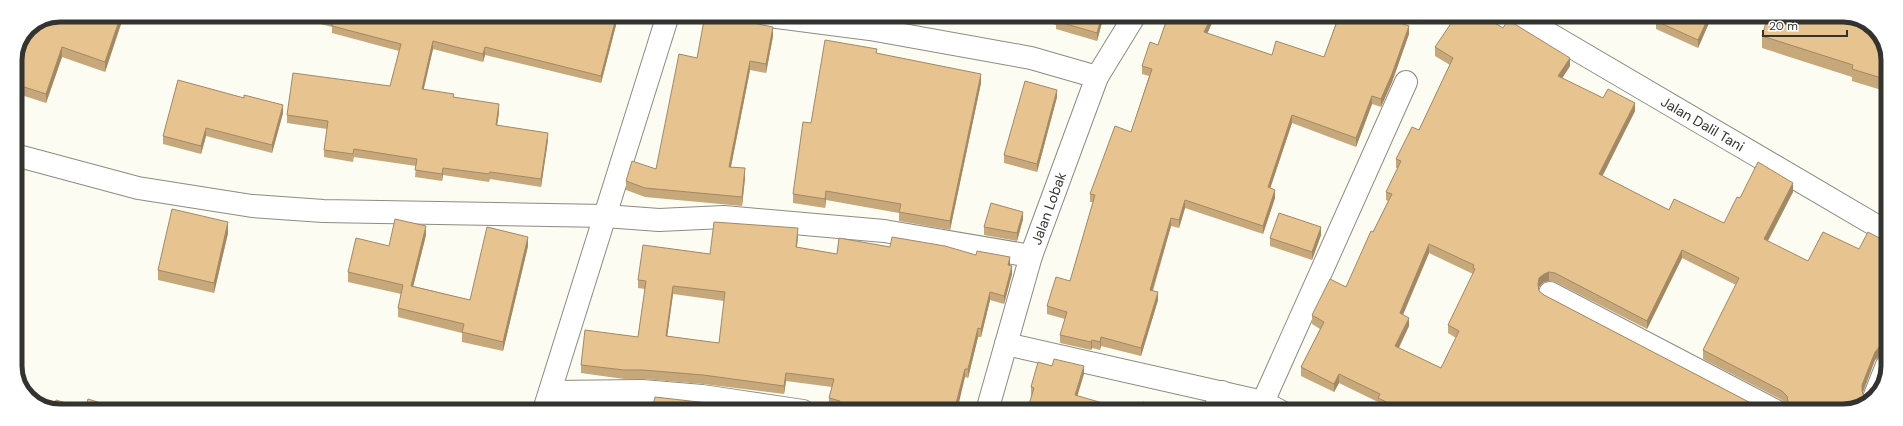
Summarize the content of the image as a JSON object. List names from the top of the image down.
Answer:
{
  "streets": {
    "street": ["Jalan Dalil Tani", "Jalan Lobak"]
  },
  "scale_bar": "20 m"
}
